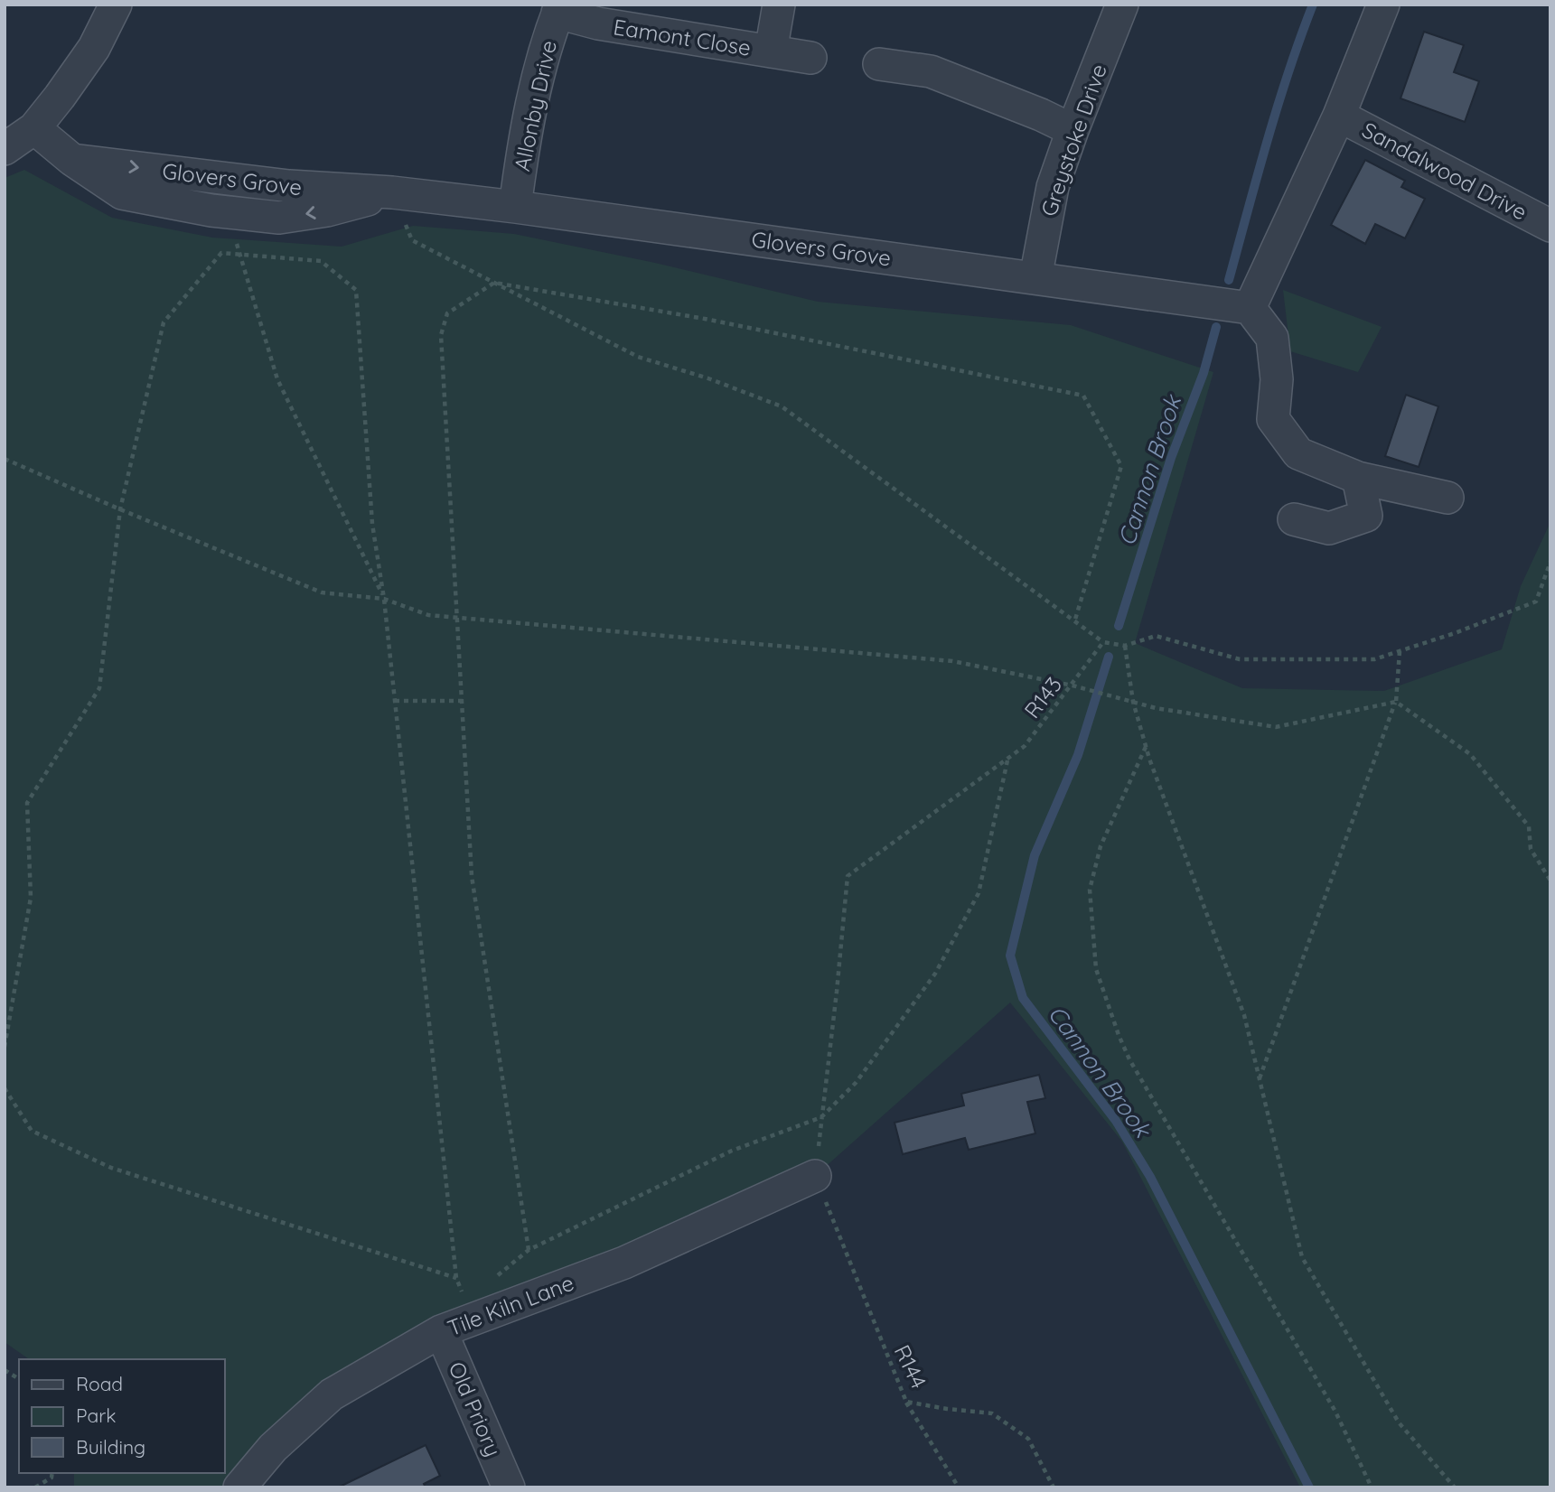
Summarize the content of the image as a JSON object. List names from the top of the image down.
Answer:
{
  "streets": {
    "street": [
      "Eamont Close",
      "Allonby Drive",
      "Greystoke Drive",
      "Sandalwood Drive",
      "Glovers Grove",
      "Tile Kiln Lane",
      "Old Priory"
    ],
    "path": ["R143", "R144"]
  },
  "crossings": [
    ["Eamont Close", "Allonby Drive"],
    ["Allonby Drive", "Glovers Grove"],
    ["Greystoke Drive", "Glovers Grove"],
    ["Sandalwood Drive", "Glovers Grove"],
    ["R143", "Tile Kiln Lane"],
    ["R143", "R144"],
    ["Tile Kiln Lane", "R144"],
    ["Tile Kiln Lane", "Old Priory"]
  ],
  "water": ["Cannon Brook"],
  "legend": ["Road", "Park", "Building"]
}
